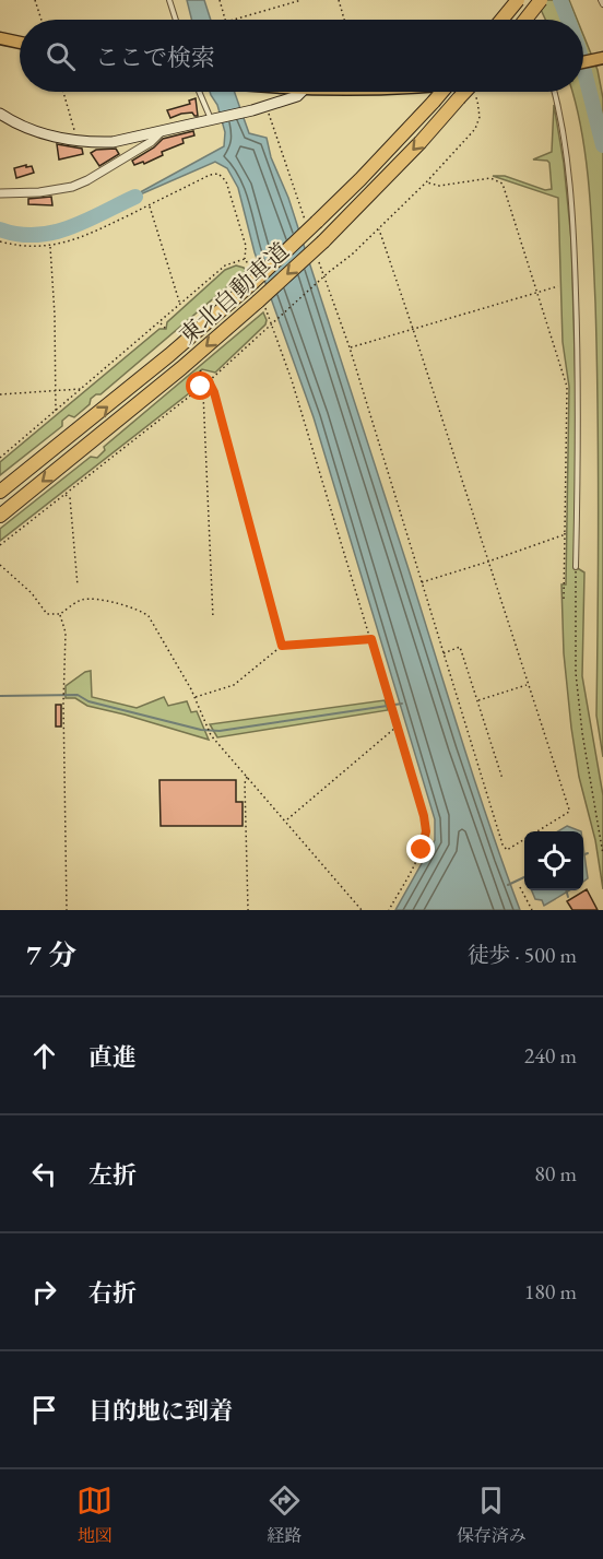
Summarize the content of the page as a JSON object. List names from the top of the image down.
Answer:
{
  "streets": {
    "highway": ["東北自動車道"]
  },
  "page": {
    "search": "ここで検索",
    "heading": ["7 分", "徒歩 · 500 m"],
    "list": [
      ["直進", "240 m"],
      ["左折", "80 m"],
      ["右折", "180 m"],
      "目的地に到着"
    ],
    "nav": ["地図", "経路", "保存済み"]
  }
}
